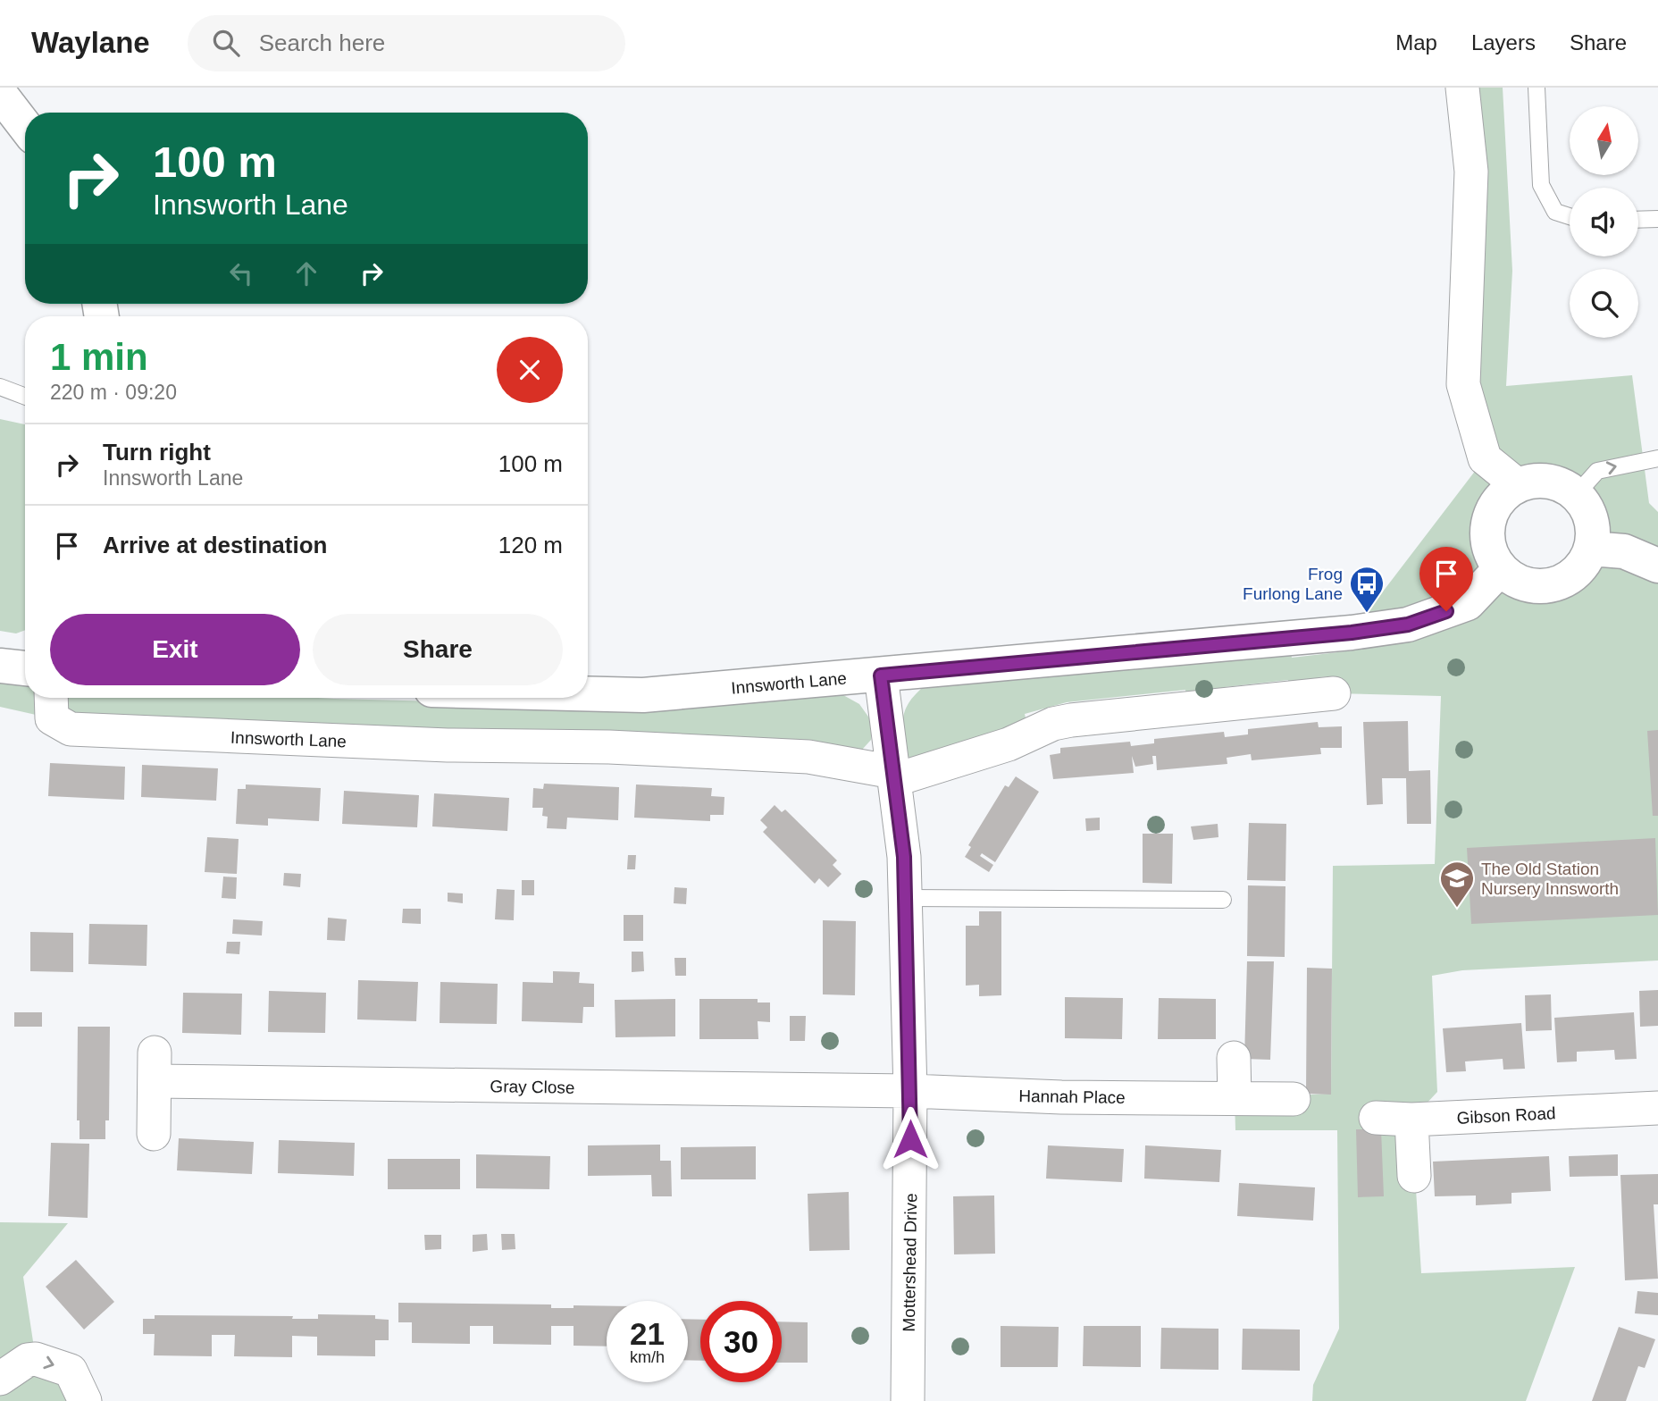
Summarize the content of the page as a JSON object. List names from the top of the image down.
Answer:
{
  "streets": {
    "street": [
      "Innsworth Lane",
      "Gray Close",
      "Hannah Place",
      "Gibson Road",
      "Mottershead Drive"
    ]
  },
  "crossings": [
    ["Innsworth Lane", "Mottershead Drive"],
    ["Gray Close", "Hannah Place"],
    ["Gray Close", "Mottershead Drive"],
    ["Hannah Place", "Mottershead Drive"]
  ],
  "places": {
    "bus stop": ["Frog Furlong Lane"],
    "school or university": ["The Old Station Nursery Innsworth"]
  },
  "north": "top",
  "page": {
    "header": "Waylane",
    "search": "Search here",
    "nav": ["Map", "Layers", "Share"],
    "turn": ["100 m", "Innsworth Lane"],
    "heading": ["1 min", "220 m · 09:20"],
    "list": [
      {
        "name": "Turn right",
        "note": "Innsworth Lane",
        "value": "100 m"
      },
      {
        "name": "Arrive at destination",
        "value": "120 m"
      }
    ],
    "buttons": ["Exit", "Share"],
    "speed": "21 km/h",
    "limit": "30"
  }
}
